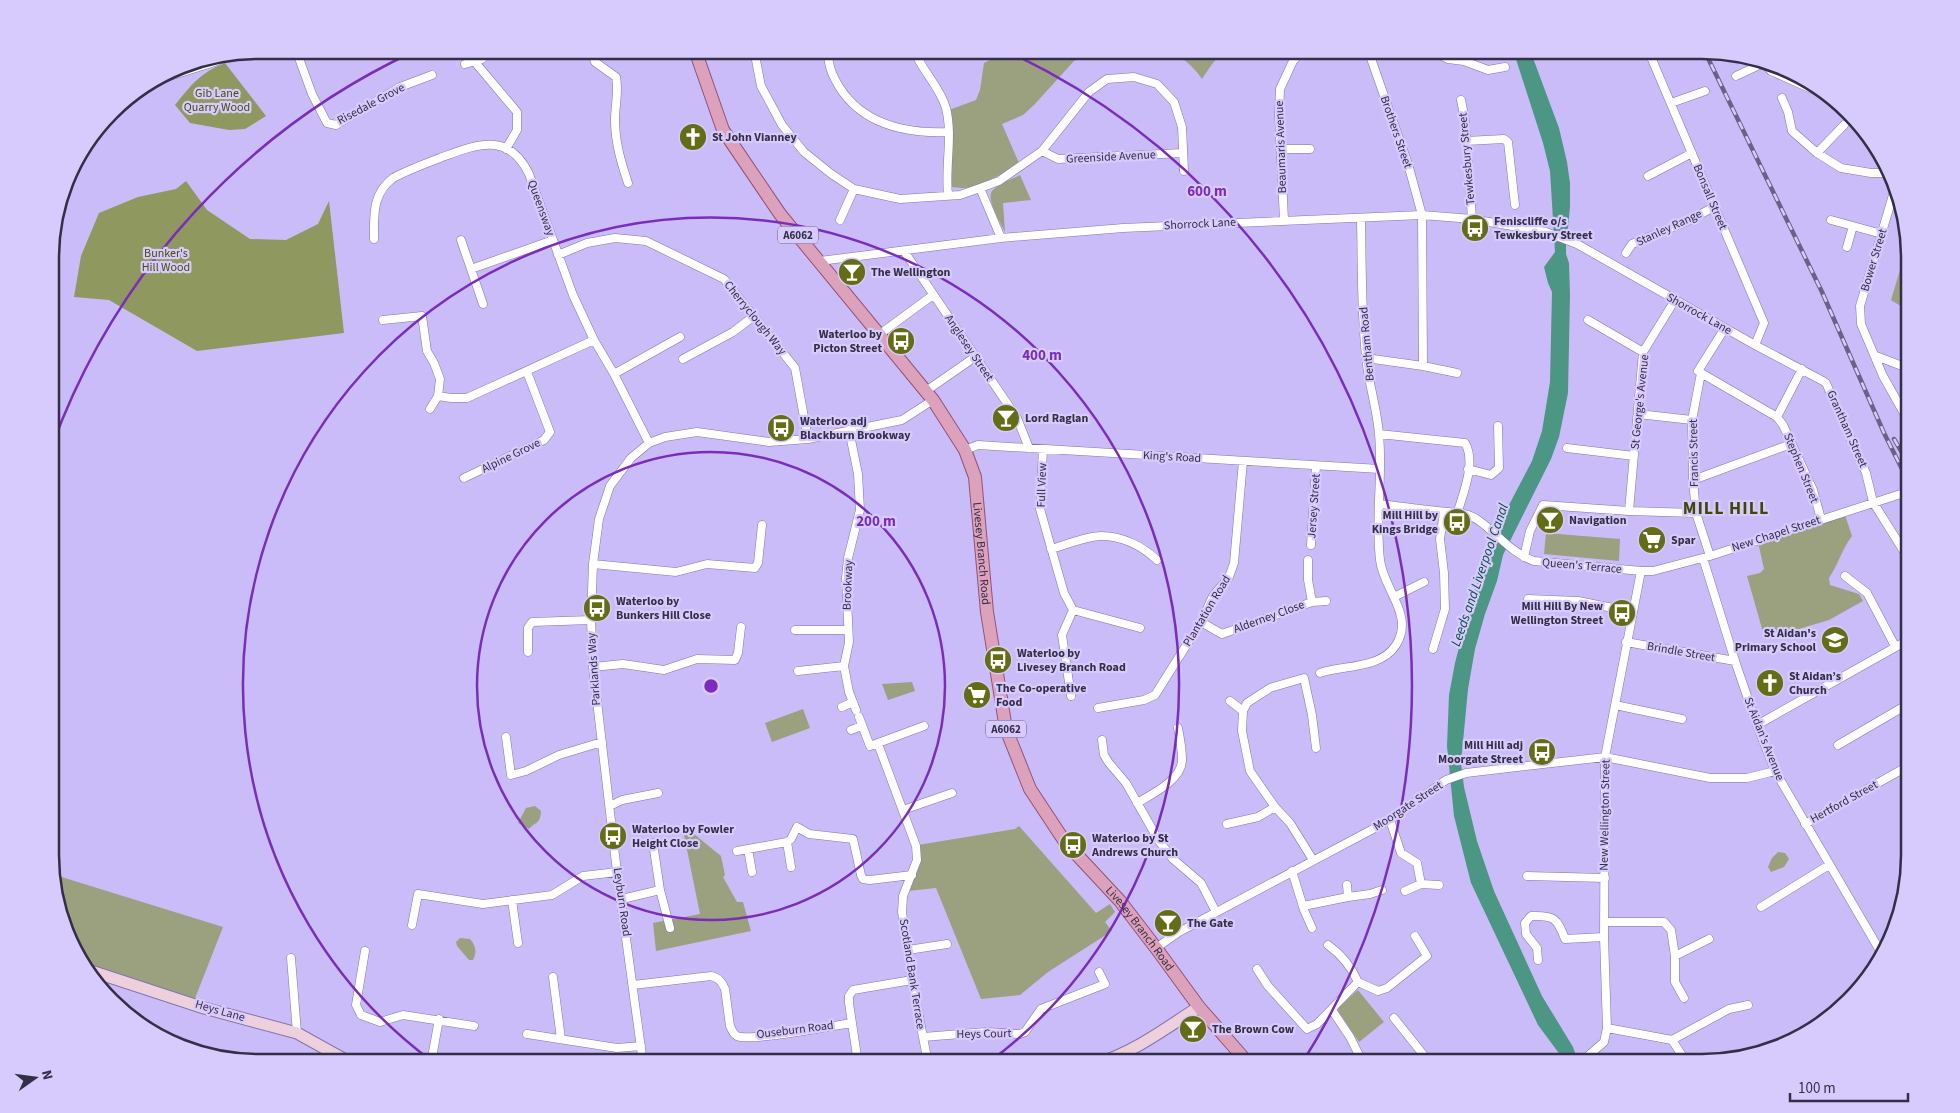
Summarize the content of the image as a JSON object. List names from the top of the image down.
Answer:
{
  "streets": {
    "main road": ["A6062", "Livesey Branch Road"],
    "street": [
      "Risedale Grove",
      "Brothers Street",
      "Beaumaris Avenue",
      "Greenside Avenue",
      "Tewkesbury Street",
      "Bonsall Street",
      "Queensway",
      "Shorrock Lane",
      "Stanley Range",
      "Bower Street",
      "Cherryclough Way",
      "Bentham Road",
      "Anglesey Street",
      "St George's Avenue",
      "Grantham Street",
      "Francis Street",
      "Alpine Grove",
      "King's Road",
      "Stephen Street",
      "Full View",
      "Jersey Street",
      "New Chapel Street",
      "Queen's Terrace",
      "Brookway",
      "Plantation Road",
      "Alderney Close",
      "Brindle Street",
      "Parklands Way",
      "St Aidan's Avenue",
      "Hertford Street",
      "Moorgate Street",
      "New Wellington Street",
      "Leyburn Road",
      "Scotland Bank Terrace",
      "Heys Lane",
      "Ouseburn Road",
      "Heys Court"
    ]
  },
  "crossings": [
    ["Brothers Street", "Shorrock Lane"],
    ["Beaumaris Avenue", "Shorrock Lane"],
    ["Tewkesbury Street", "Shorrock Lane"],
    ["Bonsall Street", "Shorrock Lane"],
    ["Bonsall Street", "Stanley Range"],
    ["Queensway", "Cherryclough Way"],
    ["Queensway", "Parklands Way"],
    ["Shorrock Lane", "Bentham Road"],
    ["Shorrock Lane", "Anglesey Street"],
    ["Shorrock Lane", "St George's Avenue"],
    ["Shorrock Lane", "Grantham Street"],
    ["Shorrock Lane", "Francis Street"],
    ["Shorrock Lane", "Livesey Branch Road"],
    ["Cherryclough Way", "Parklands Way"],
    ["Bentham Road", "King's Road"],
    ["Anglesey Street", "King's Road"],
    ["Anglesey Street", "Parklands Way"],
    ["Grantham Street", "New Chapel Street"],
    ["Francis Street", "New Chapel Street"],
    ["Francis Street", "St Aidan's Avenue"],
    ["King's Road", "Full View"],
    ["King's Road", "Jersey Street"],
    ["King's Road", "Livesey Branch Road"],
    ["King's Road", "Plantation Road"],
    ["Stephen Street", "New Chapel Street"],
    ["New Chapel Street", "Queen's Terrace"],
    ["New Chapel Street", "St Aidan's Avenue"],
    ["New Chapel Street", "New Wellington Street"],
    ["Livesey Branch Road", "Parklands Way"],
    ["Livesey Branch Road", "Moorgate Street"],
    ["Queen's Terrace", "New Wellington Street"],
    ["Brookway", "Parklands Way"],
    ["Brookway", "Scotland Bank Terrace"],
    ["Plantation Road", "Alderney Close"],
    ["Brindle Street", "St Aidan's Avenue"],
    ["Brindle Street", "New Wellington Street"],
    ["Parklands Way", "Leyburn Road"],
    ["St Aidan's Avenue", "Hertford Street"],
    ["St Aidan's Avenue", "Moorgate Street"],
    ["Moorgate Street", "New Wellington Street"],
    ["Leyburn Road", "Ouseburn Road"],
    ["Scotland Bank Terrace", "Heys Court"]
  ],
  "districts": ["MILL HILL"],
  "water": ["Leeds and Liverpool Canal"],
  "parks": ["Gib Lane Quarry Wood", "Bunker's Hill Wood"],
  "places": {
    "church": ["St John Vianney", "St Aidan’s Church"],
    "bus stop": [
      "Feniscliffe o/s Tewkesbury Street",
      "Waterloo by Picton Street",
      "Waterloo adj Blackburn Brookway",
      "Mill Hill by Kings Bridge",
      "Waterloo by Bunkers Hill Close",
      "Mill Hill By New Wellington Street",
      "Waterloo by Livesey Branch Road",
      "Mill Hill adj Moorgate Street",
      "Waterloo by Fowler Height Close",
      "Waterloo by St Andrews Church"
    ],
    "bar": [
      "The Wellington",
      "Lord Raglan",
      "Navigation",
      "The Gate",
      "The Brown Cow"
    ],
    "supermarket": ["Spar", "The Co-operative Food"],
    "school or university": ["St Aidan's Primary School"]
  },
  "scale_bar": "100 m",
  "north": "right",
  "rings": ["600 m", "400 m", "200 m"]
}
